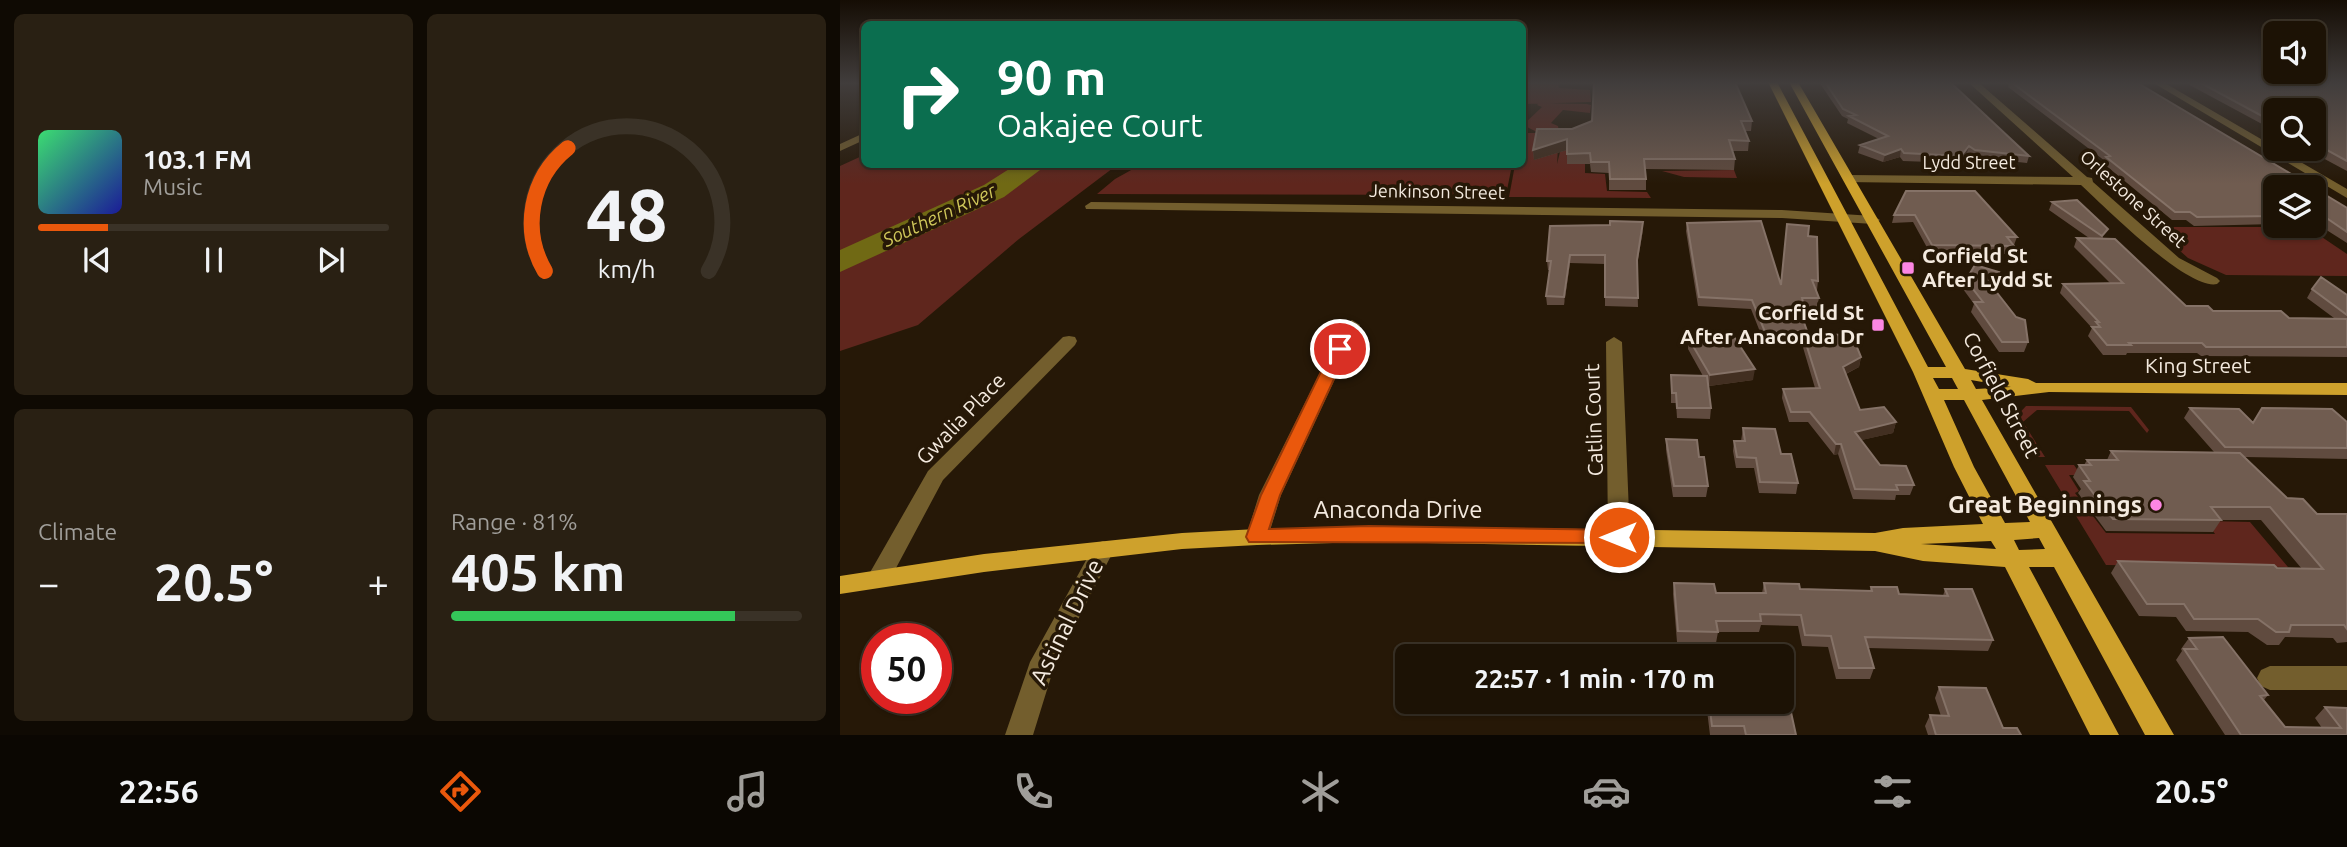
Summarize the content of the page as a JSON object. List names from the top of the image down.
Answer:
{
  "streets": {
    "main road": ["King Street", "Corfield Street", "Anaconda Drive"],
    "street": [
      "Lydd Street",
      "Jenkinson Street",
      "Orlestone Street",
      "Gwalia Place",
      "Catlin Court",
      "Astinal Drive"
    ]
  },
  "crossings": [
    ["Lydd Street", "Orlestone Street"],
    ["Lydd Street", "Corfield Street"],
    ["Jenkinson Street", "Corfield Street"],
    ["King Street", "Corfield Street"],
    ["Corfield Street", "Anaconda Drive"],
    ["Gwalia Place", "Anaconda Drive"],
    ["Catlin Court", "Anaconda Drive"],
    ["Anaconda Drive", "Astinal Drive"]
  ],
  "water": ["Southern River"],
  "places": {
    "transit": ["Corfield St After Lydd St", "Corfield St After Anaconda Dr"],
    "other": ["Great Beginnings"]
  },
  "page": {
    "turn": ["90 m", "Oakajee Court"],
    "song": ["103.1 FM", "Music"],
    "tile": [
      "Climate",
      ["Range · 81%", "405 km"]
    ],
    "heat": ["−", "20.5°", "+"],
    "limit": "50",
    "trip": "22:57 · 1 min · 170 m",
    "tabs": ["22:56", "20.5°"],
    "gauge": ["48", "km/h"]
  }
}
